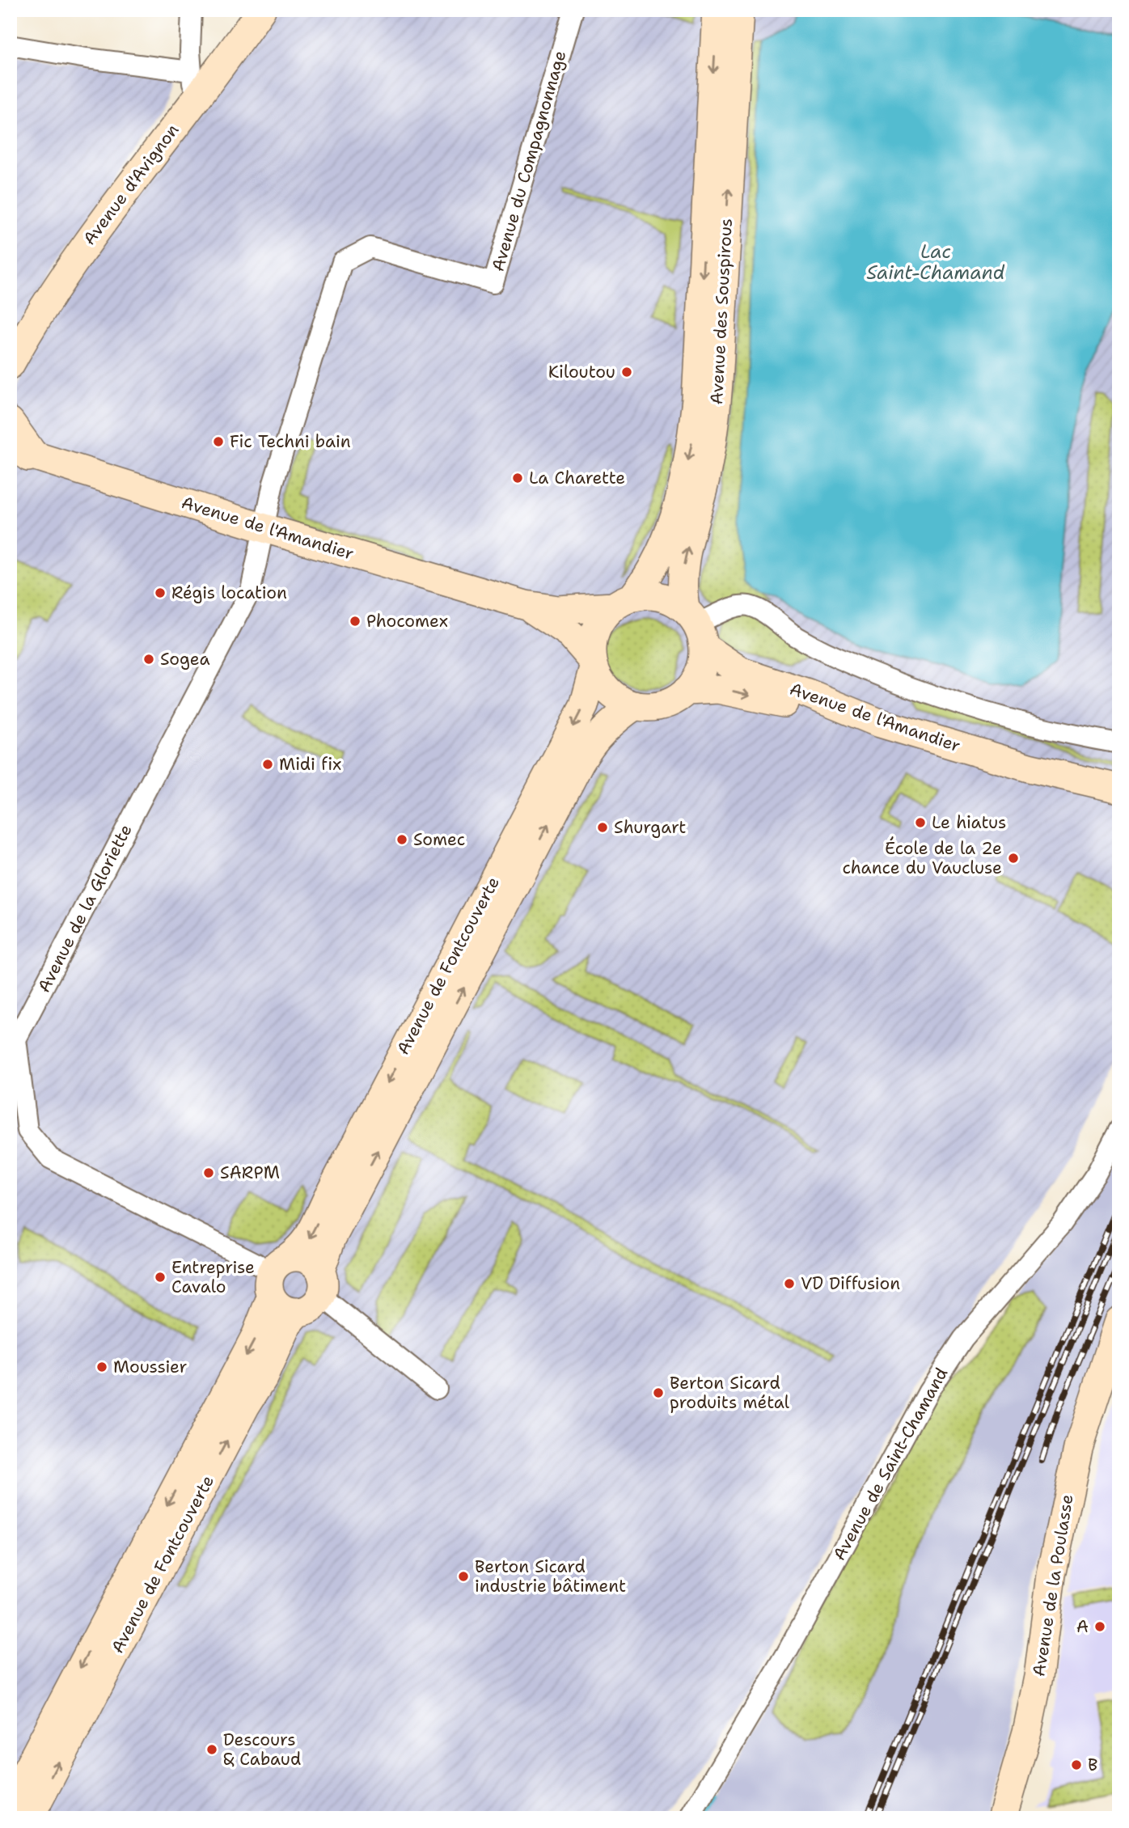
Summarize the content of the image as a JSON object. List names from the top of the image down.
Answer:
{
  "streets": {
    "main road": [
      "Avenue d'Avignon",
      "Avenue des Souspirous",
      "Avenue de l'Amandier",
      "Avenue de Fontcouverte",
      "Avenue de la Poulasse"
    ],
    "street": ["Avenue du Compagnonnage", "Avenue de la Gloriette", "Avenue de Saint-Chamand"]
  },
  "crossings": [
    ["Avenue du Compagnonnage", "Avenue de l'Amandier"],
    ["Avenue du Compagnonnage", "Avenue de la Gloriette"],
    ["Avenue des Souspirous", "Avenue de l'Amandier"],
    ["Avenue des Souspirous", "Avenue de Fontcouverte"],
    ["Avenue de l'Amandier", "Avenue de la Gloriette"],
    ["Avenue de l'Amandier", "Avenue de Fontcouverte"],
    ["Avenue de la Gloriette", "Avenue de Fontcouverte"]
  ],
  "water": ["Lac Saint-Chamand"],
  "places": [
    "Kiloutou",
    "Fic Techni bain",
    "La Charette",
    "Régis location",
    "Phocomex",
    "Sogea",
    "Midi fix",
    "Le hiatus",
    "Shurgart",
    "Somec",
    "École de la 2e chance du Vaucluse",
    "SARPM",
    "Entreprise Cavalo",
    "VD Diffusion",
    "Moussier",
    "Berton Sicard produits métal",
    "Berton Sicard industrie bâtiment",
    "A",
    "Descours & Cabaud",
    "B"
  ]
}
